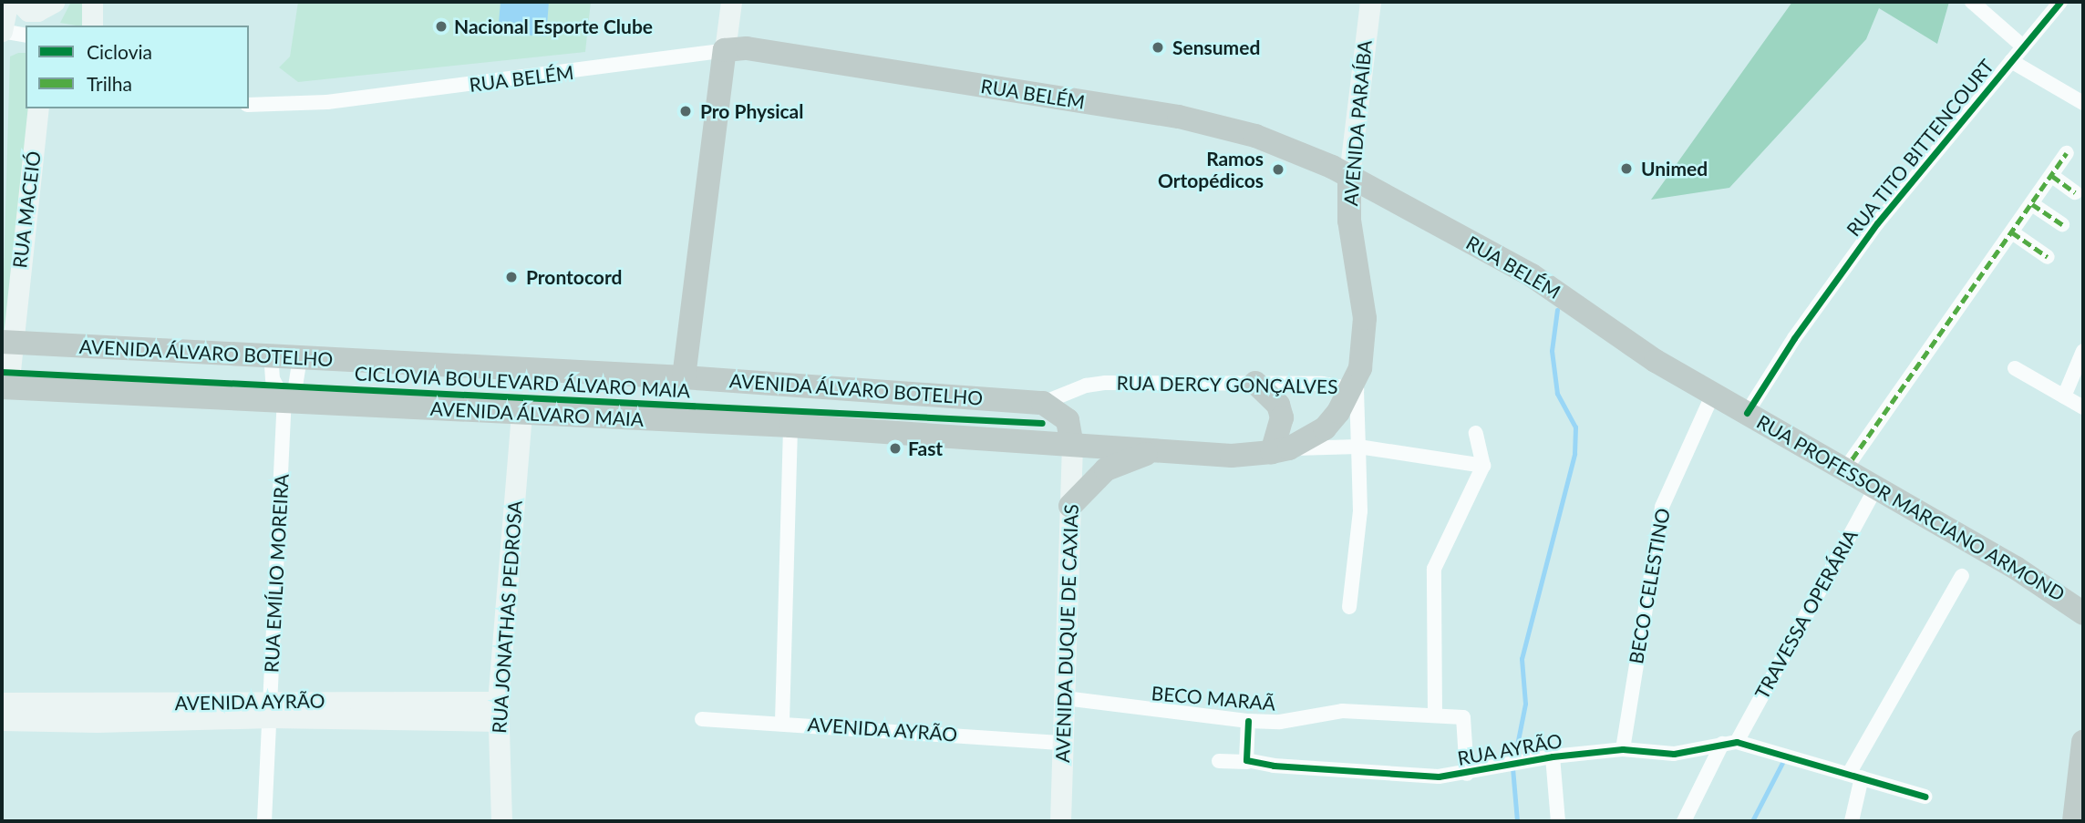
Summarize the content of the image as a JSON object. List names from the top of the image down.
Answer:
{
  "streets": {
    "main road": [
      "RUA BELÉM",
      "AVENIDA PARAÍBA",
      "AVENIDA ÁLVARO BOTELHO",
      "AVENIDA ÁLVARO MAIA",
      "RUA PROFESSOR MARCIANO ARMOND"
    ],
    "street": [
      "RUA TITO BITTENCOURT",
      "RUA MACEIÓ",
      "RUA DERCY GONÇALVES",
      "RUA EMÍLIO MOREIRA",
      "BECO CELESTINO",
      "TRAVESSA OPERÁRIA",
      "RUA JONATHAS PEDROSA",
      "AVENIDA DUQUE DE CAXIAS",
      "BECO MARAÃ",
      "AVENIDA AYRÃO",
      "RUA AYRÃO"
    ],
    "cycle path": ["CICLOVIA BOULEVARD ÁLVARO MAIA"]
  },
  "crossings": [
    ["RUA BELÉM", "AVENIDA PARAÍBA"],
    ["RUA BELÉM", "RUA TITO BITTENCOURT"],
    ["RUA BELÉM", "RUA PROFESSOR MARCIANO ARMOND"],
    ["RUA BELÉM", "BECO CELESTINO"],
    ["RUA TITO BITTENCOURT", "RUA PROFESSOR MARCIANO ARMOND"],
    ["RUA MACEIÓ", "AVENIDA ÁLVARO BOTELHO"],
    ["RUA MACEIÓ", "AVENIDA ÁLVARO MAIA"],
    ["AVENIDA ÁLVARO BOTELHO", "RUA DERCY GONÇALVES"],
    ["AVENIDA ÁLVARO BOTELHO", "RUA EMÍLIO MOREIRA"],
    ["AVENIDA ÁLVARO MAIA", "RUA EMÍLIO MOREIRA"],
    ["AVENIDA ÁLVARO MAIA", "RUA JONATHAS PEDROSA"],
    ["AVENIDA ÁLVARO MAIA", "AVENIDA DUQUE DE CAXIAS"],
    ["RUA PROFESSOR MARCIANO ARMOND", "TRAVESSA OPERÁRIA"],
    ["RUA EMÍLIO MOREIRA", "AVENIDA AYRÃO"],
    ["BECO CELESTINO", "RUA AYRÃO"],
    ["TRAVESSA OPERÁRIA", "RUA AYRÃO"],
    ["RUA JONATHAS PEDROSA", "AVENIDA AYRÃO"],
    ["AVENIDA DUQUE DE CAXIAS", "BECO MARAÃ"],
    ["AVENIDA DUQUE DE CAXIAS", "AVENIDA AYRÃO"],
    ["BECO MARAÃ", "RUA AYRÃO"]
  ],
  "places": [
    "Nacional Esporte Clube",
    "Sensumed",
    "Pro Physical",
    "Unimed",
    "Ramos Ortopédicos",
    "Prontocord",
    "Fast"
  ],
  "legend": ["Ciclovia", "Trilha"]
}
